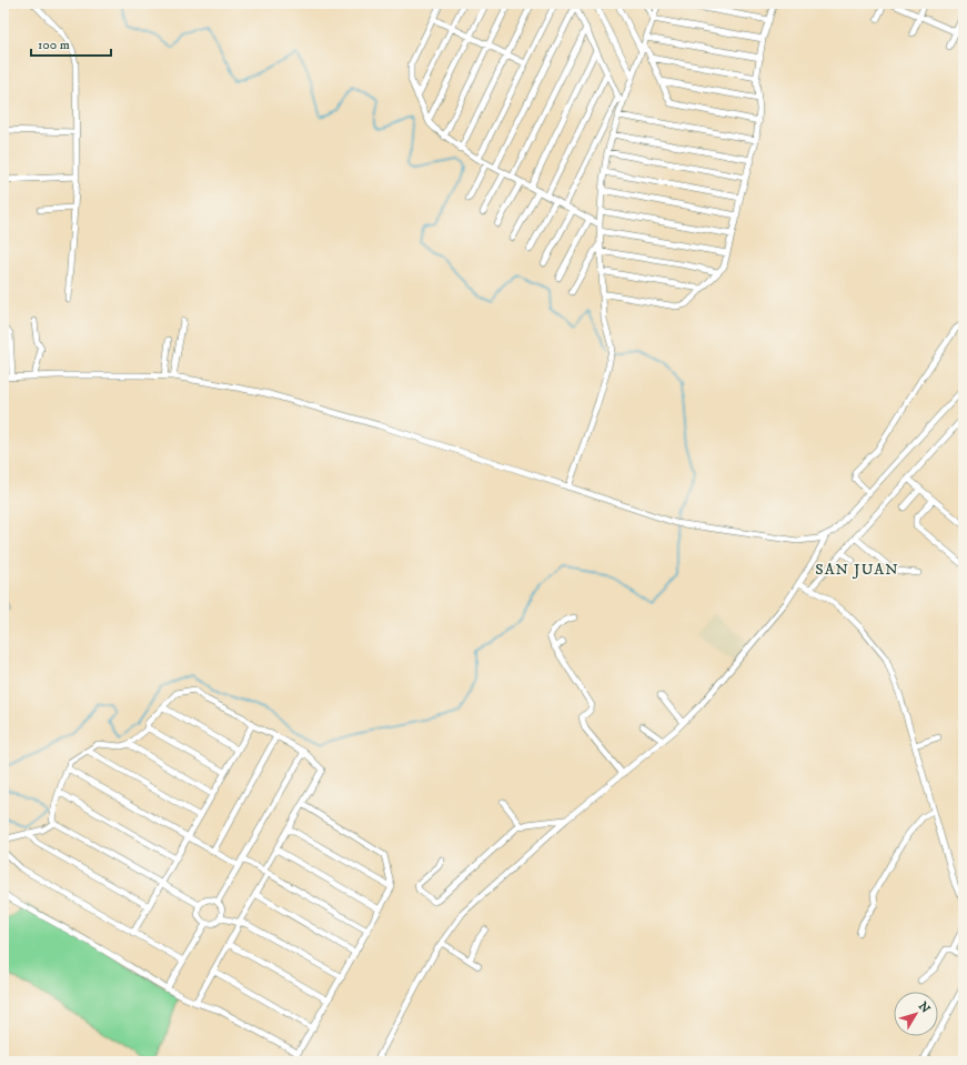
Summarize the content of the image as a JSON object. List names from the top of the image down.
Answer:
{
  "districts": ["SAN JUAN"],
  "scale_bar": "100 m",
  "north": "top right"
}
